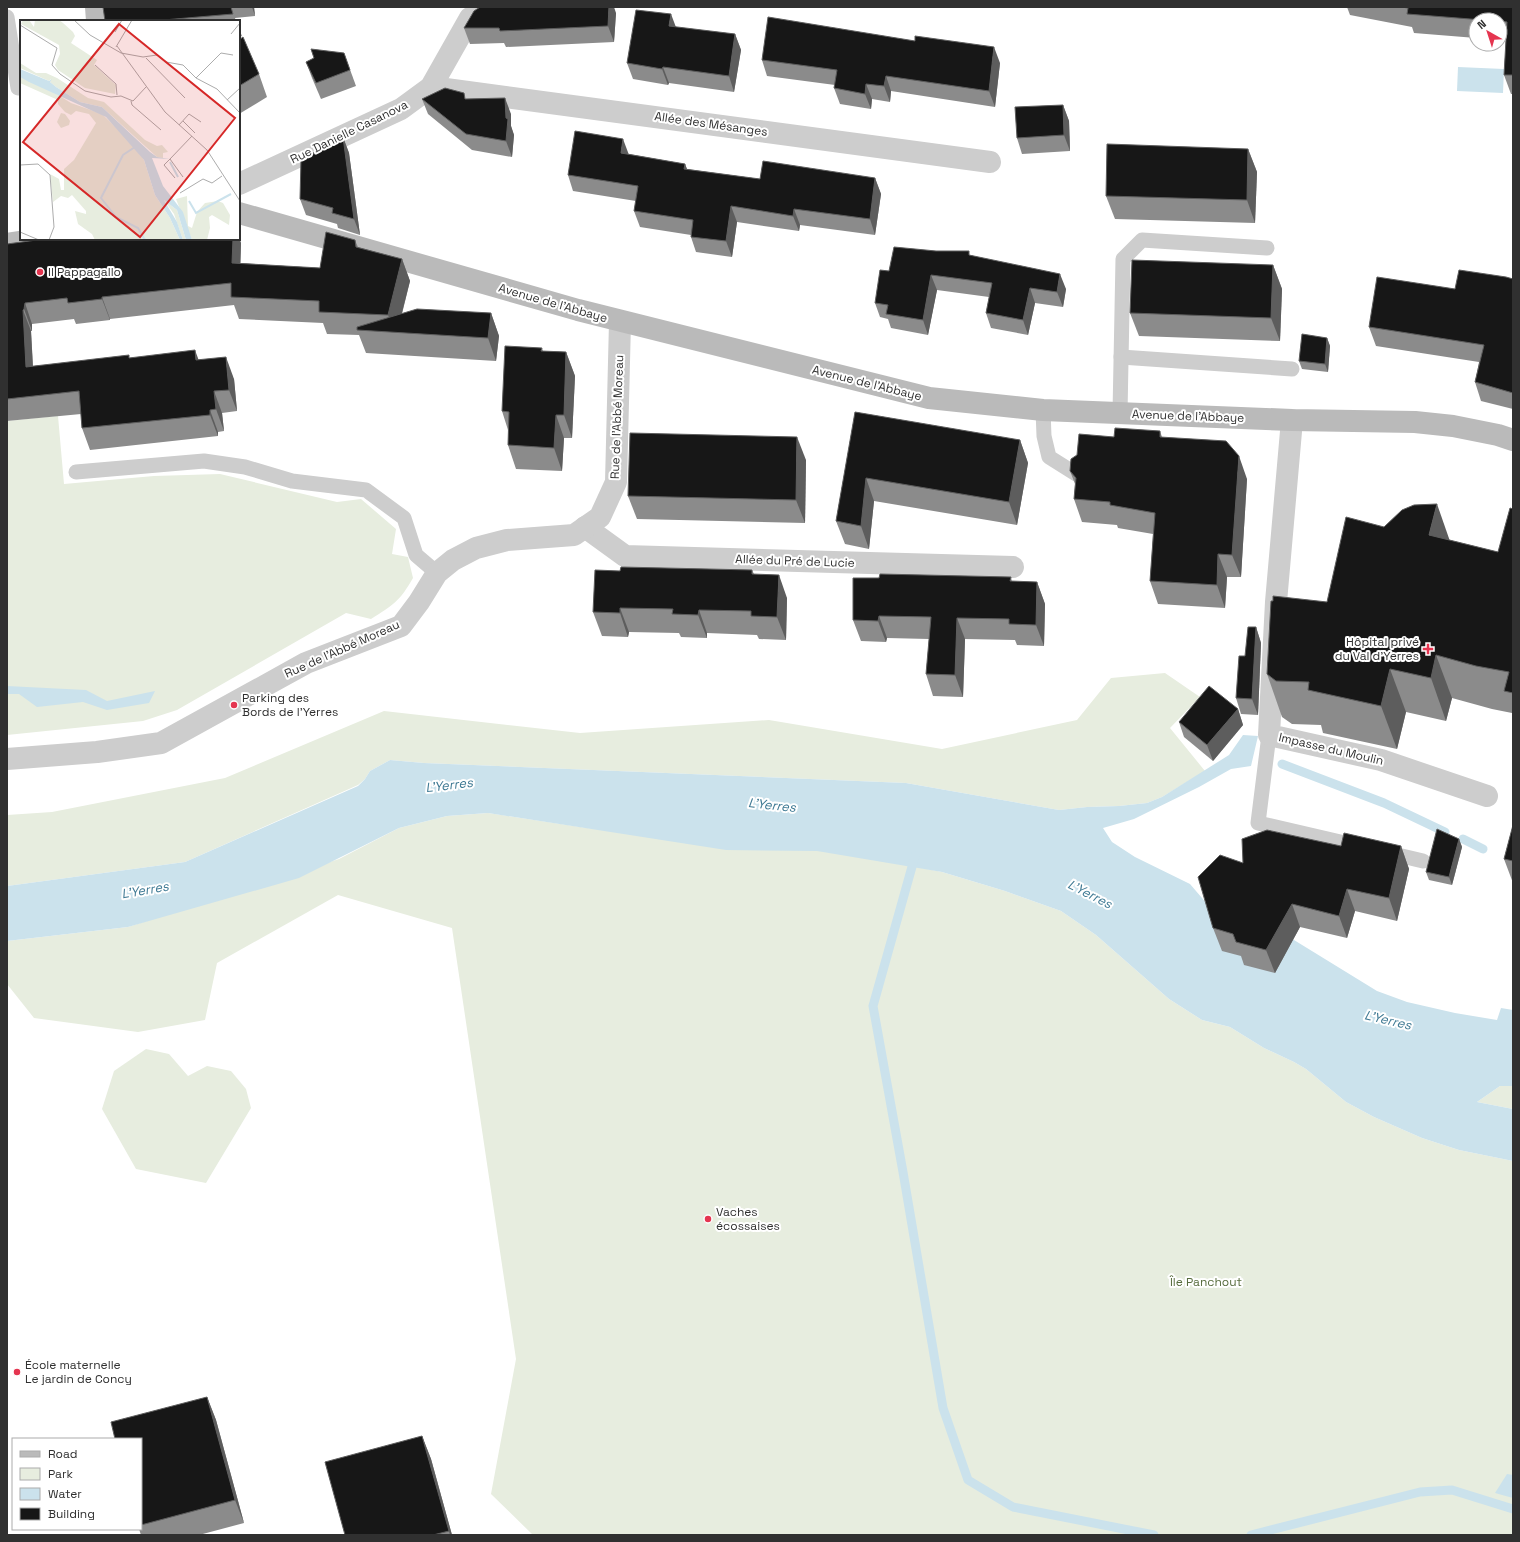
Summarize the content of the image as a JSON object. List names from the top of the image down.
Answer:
{
  "streets": {
    "street": [
      "Allée des Mésanges",
      "Rue Danielle Casanova",
      "Avenue de l'Abbaye",
      "Rue de l'Abbé Moreau",
      "Allée du Pré de Lucie",
      "Impasse du Moulin"
    ]
  },
  "crossings": [
    ["Allée des Mésanges", "Rue Danielle Casanova"],
    ["Avenue de l'Abbaye", "Rue de l'Abbé Moreau"],
    ["Avenue de l'Abbaye", "Impasse du Moulin"],
    ["Rue de l'Abbé Moreau", "Allée du Pré de Lucie"]
  ],
  "water": ["L'Yerres"],
  "parks": ["Île Panchout"],
  "places": {
    "other": [
      "Il Pappagallo",
      "Parking des Bords de l'Yerres",
      "Vaches écossaises",
      "École maternelle Le jardin de Concy"
    ],
    "health": ["Hôpital privé du Val d'Yerres"]
  },
  "legend": [
    "Road",
    "Park",
    "Water",
    "Building"
  ],
  "north": "top left"
}
